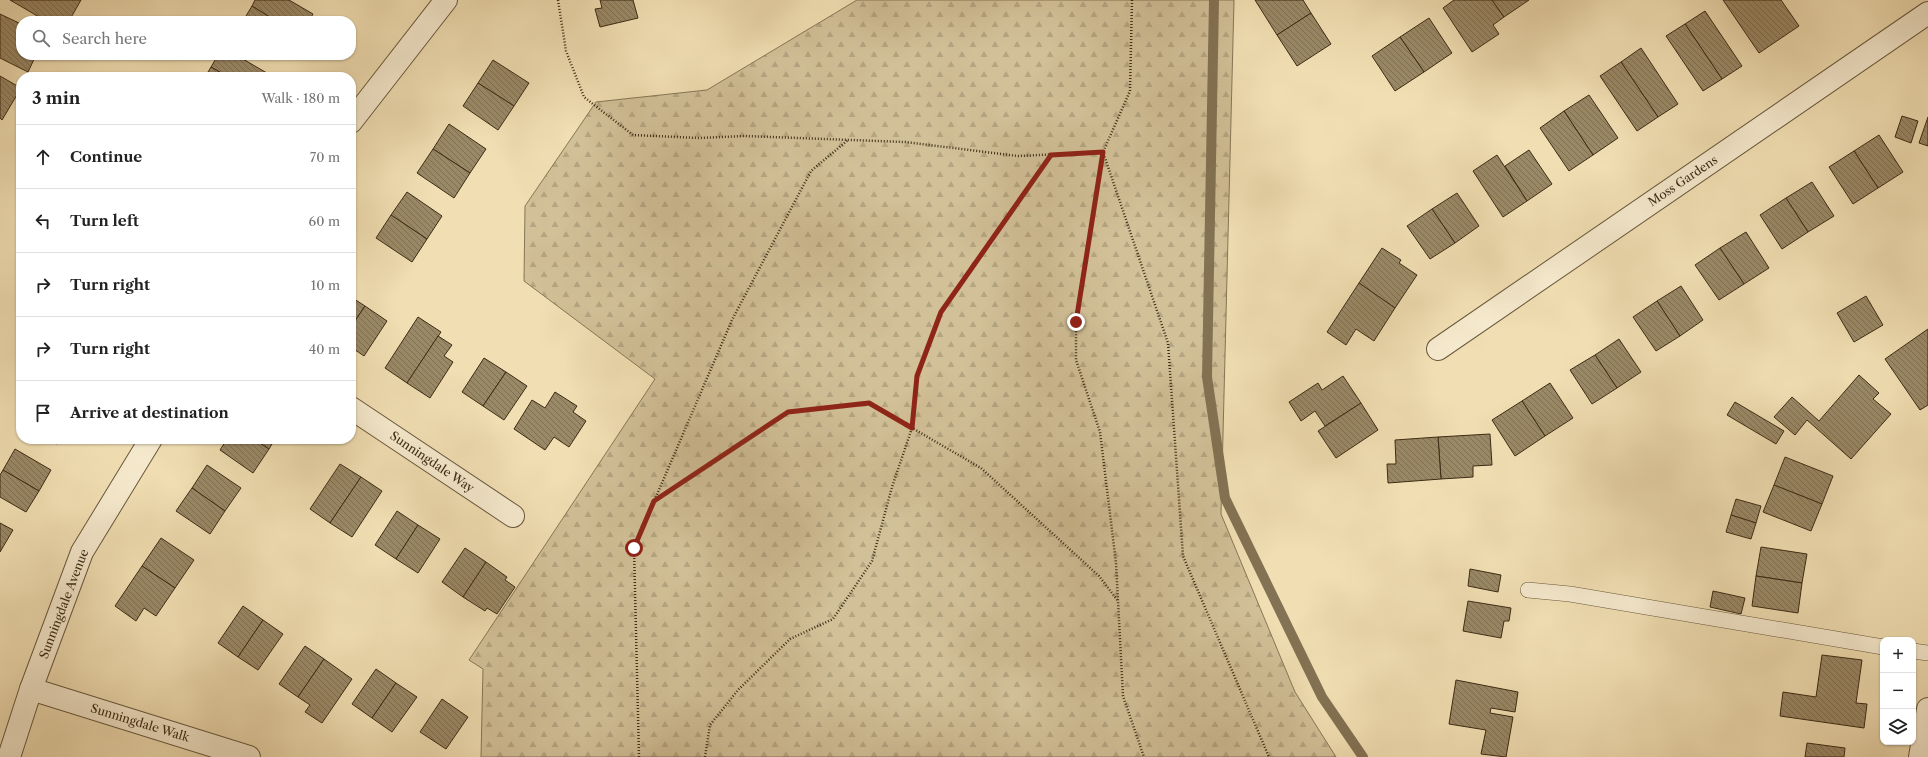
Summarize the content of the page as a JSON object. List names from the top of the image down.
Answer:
{
  "streets": {
    "street": [
      "Moss Gardens",
      "Sunningdale Way",
      "Sunningdale Avenue",
      "Sunningdale Walk"
    ]
  },
  "crossings": [
    ["Sunningdale Avenue", "Sunningdale Walk"]
  ],
  "page": {
    "search": "Search here",
    "heading": ["3 min", "Walk · 180 m"],
    "list": [
      ["Continue", "70 m"],
      ["Turn left", "60 m"],
      ["Turn right", "10 m"],
      ["Turn right", "40 m"],
      "Arrive at destination"
    ],
    "map_buttons": ["+", "−"]
  }
}
